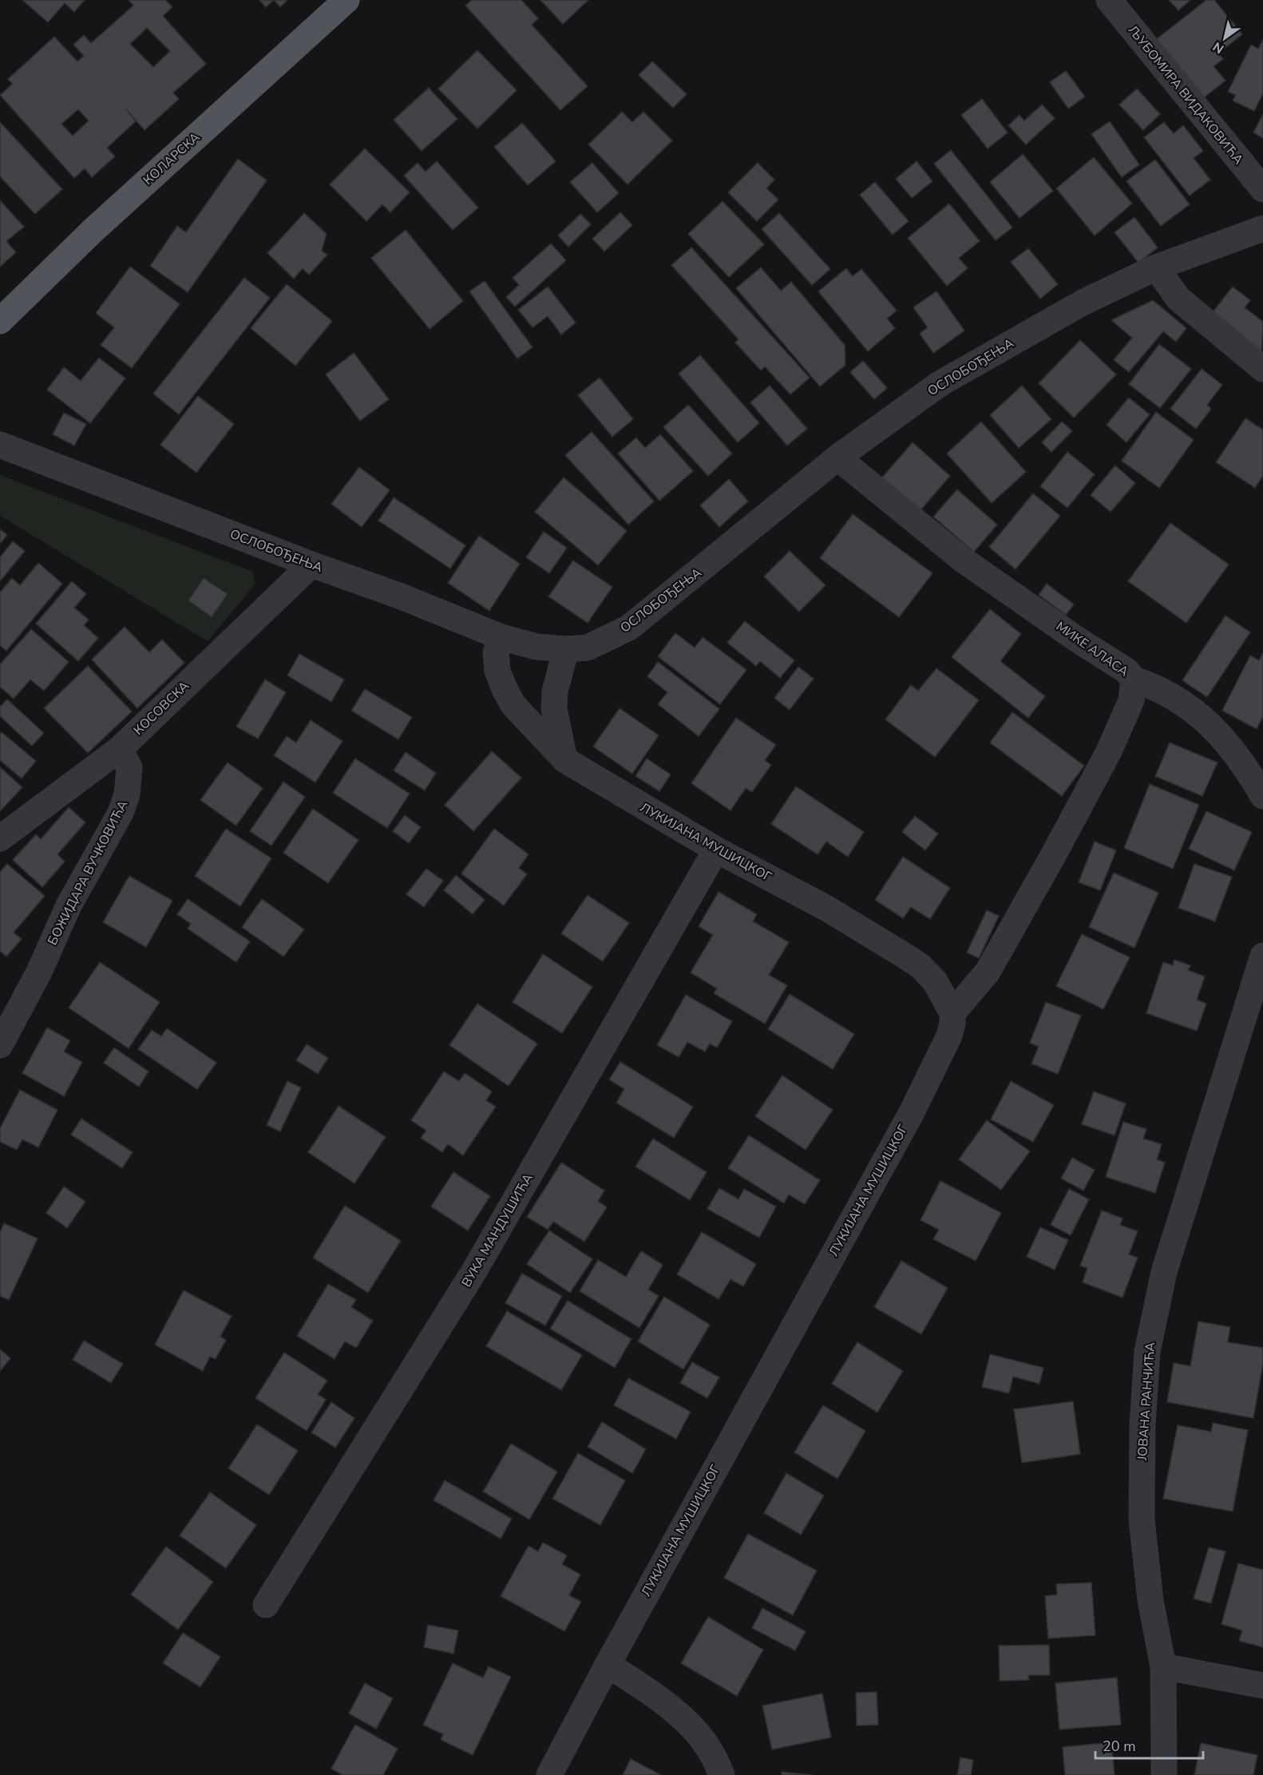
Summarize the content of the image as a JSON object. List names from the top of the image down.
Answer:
{
  "streets": {
    "main road": ["КОЛАРСКА"],
    "street": [
      "ЉУБОМИРА ВИДАКОВИЋА",
      "ОСЛОБОЂЕЊА",
      "МИКЕ АЛАСА",
      "КОСОВСКА",
      "ЛУКИЈАНА МУШИЦКОГ",
      "БОЖИДАРА ВУЧКОВИЋА",
      "ВУКА МАНДУШИЋА",
      "ЈОВАНА РАНЧИЋА"
    ]
  },
  "crossings": [
    ["ОСЛОБОЂЕЊА", "МИКЕ АЛАСА"],
    ["ОСЛОБОЂЕЊА", "КОСОВСКА"],
    ["ОСЛОБОЂЕЊА", "ЛУКИЈАНА МУШИЦКОГ"],
    ["МИКЕ АЛАСА", "ЛУКИЈАНА МУШИЦКОГ"],
    ["КОСОВСКА", "БОЖИДАРА ВУЧКОВИЋА"],
    ["ЛУКИЈАНА МУШИЦКОГ", "ВУКА МАНДУШИЋА"]
  ],
  "scale_bar": "20 m",
  "north": "bottom left"
}
